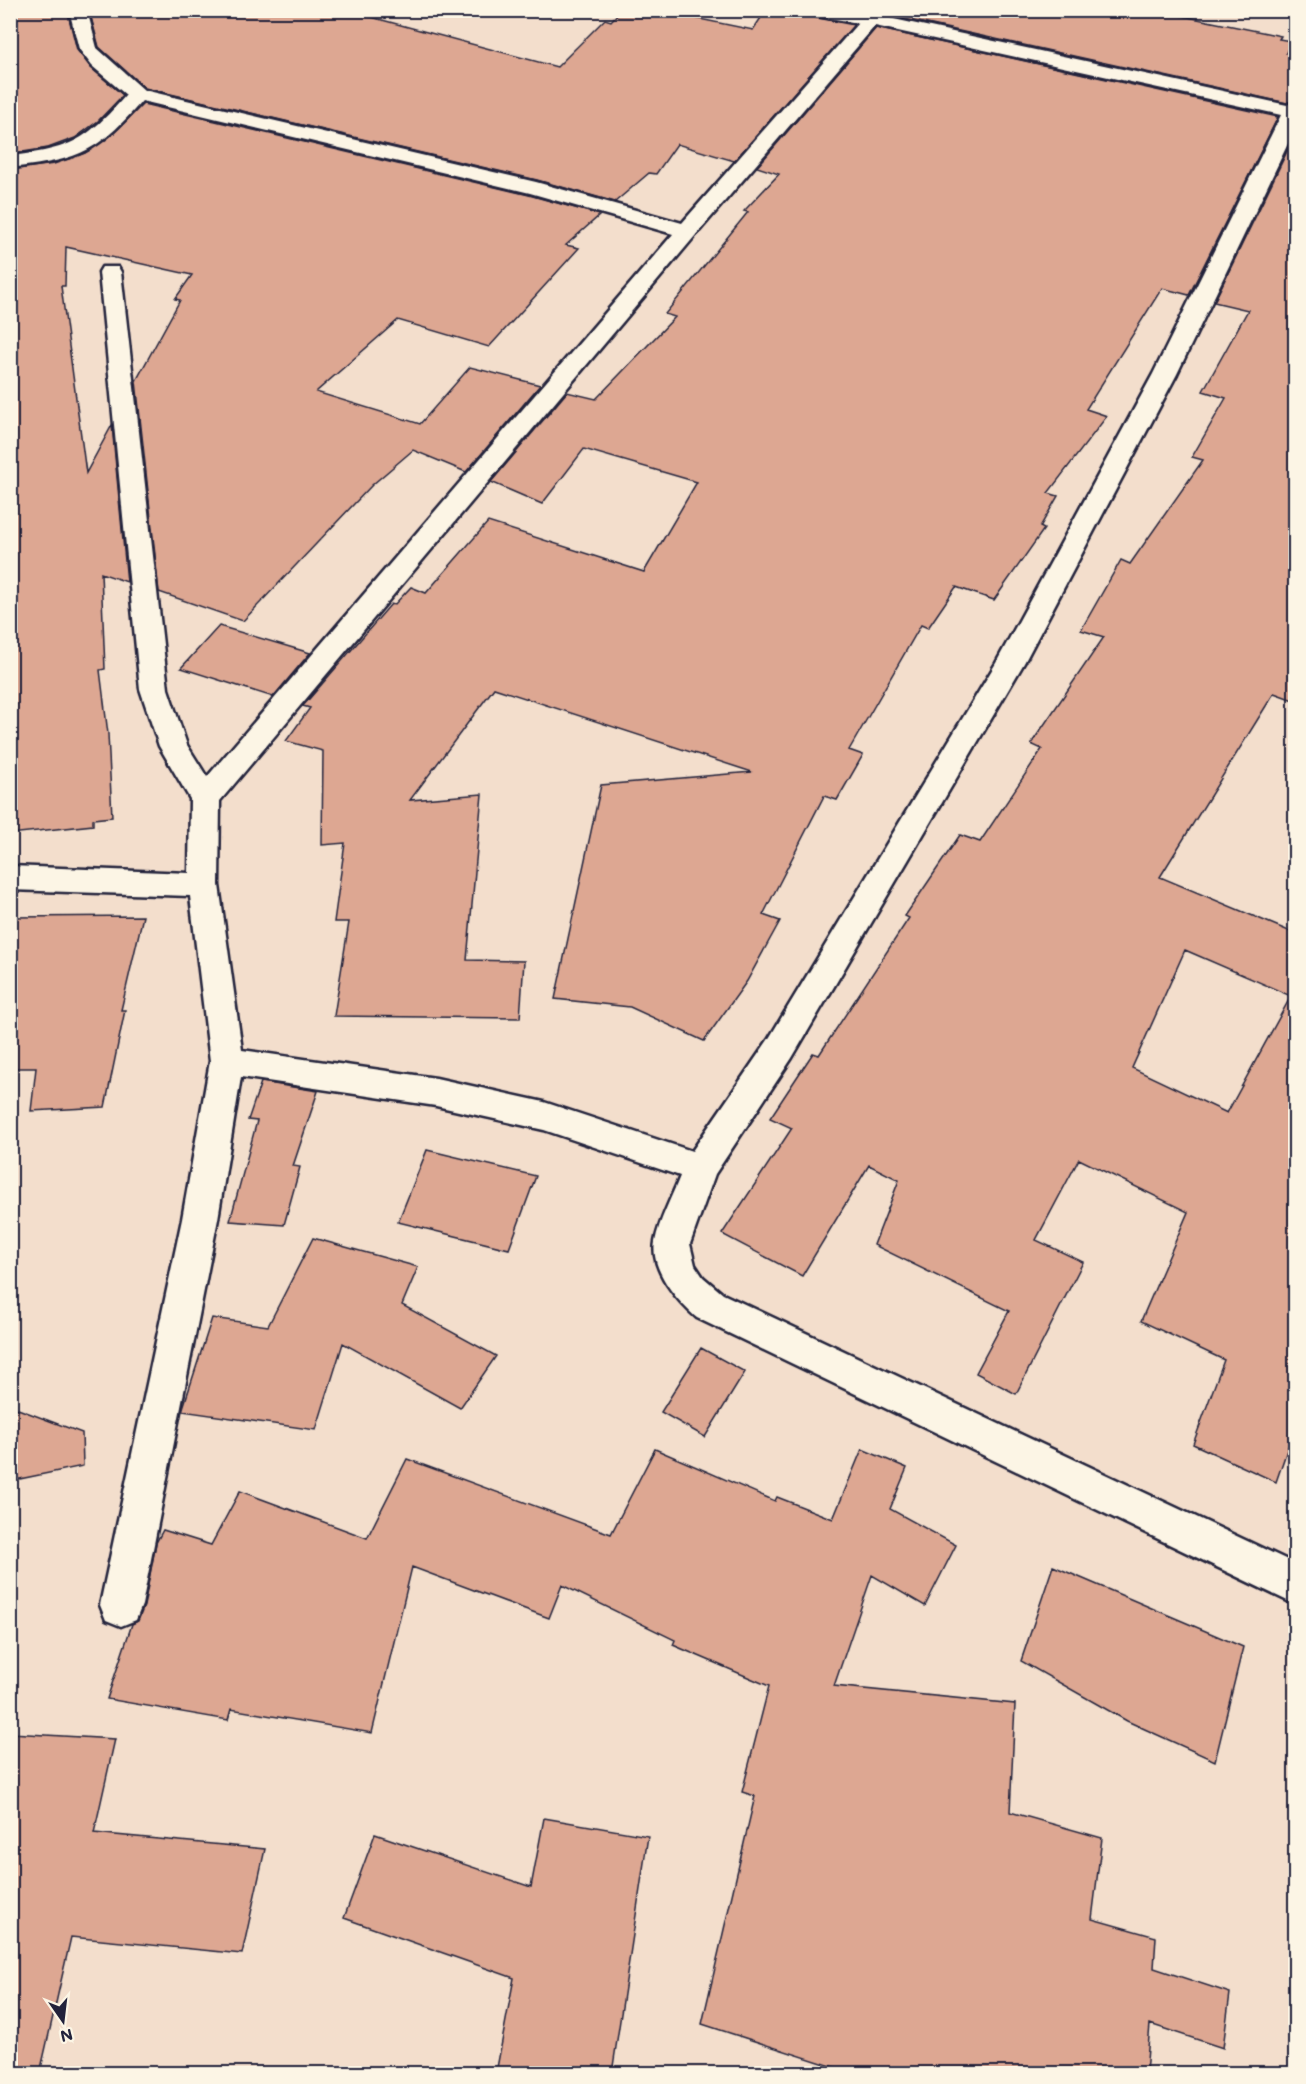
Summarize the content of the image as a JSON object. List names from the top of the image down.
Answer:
{
  "north": "bottom"
}
